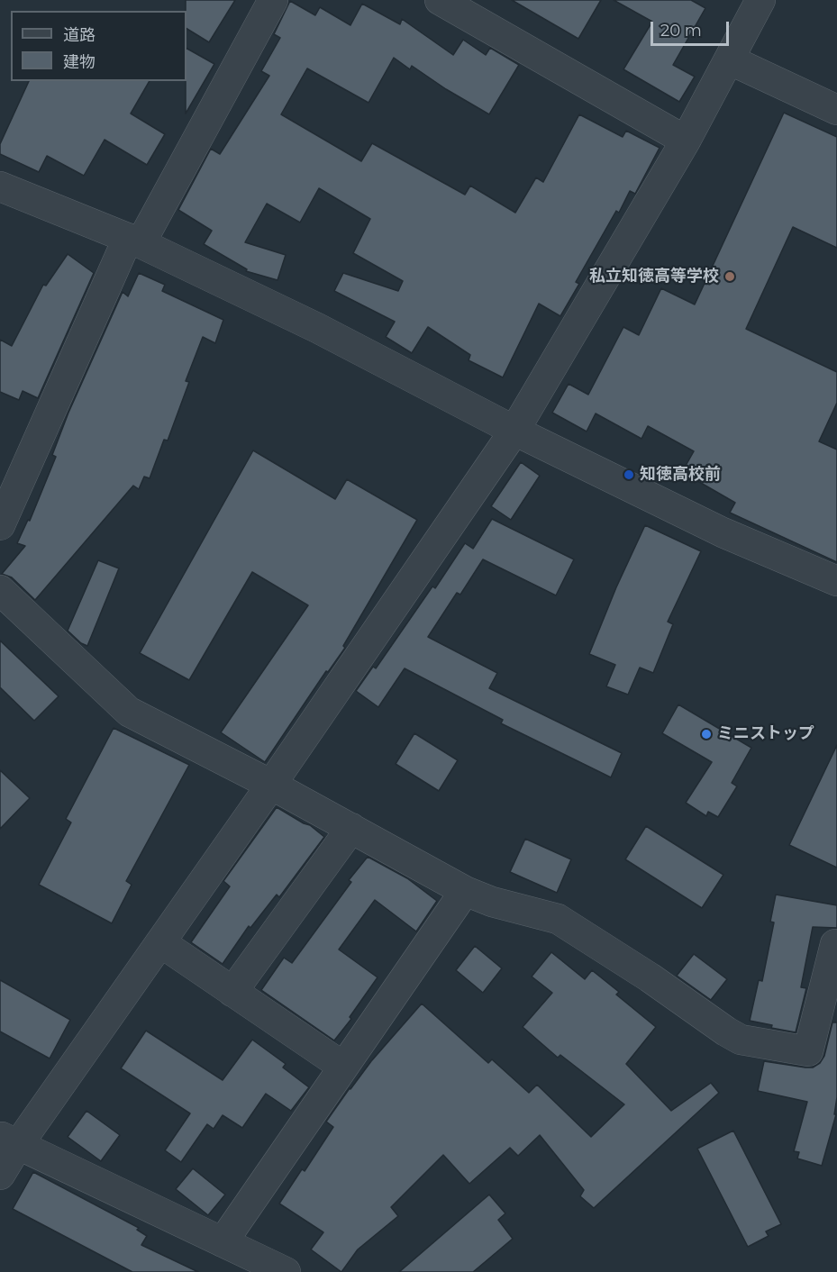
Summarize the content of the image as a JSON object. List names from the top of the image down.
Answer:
{
  "places": ["私立知徳高等学校", "知徳高校前", "ミニストップ"],
  "legend": ["道路", "建物"],
  "scale_bar": "20 m"
}
